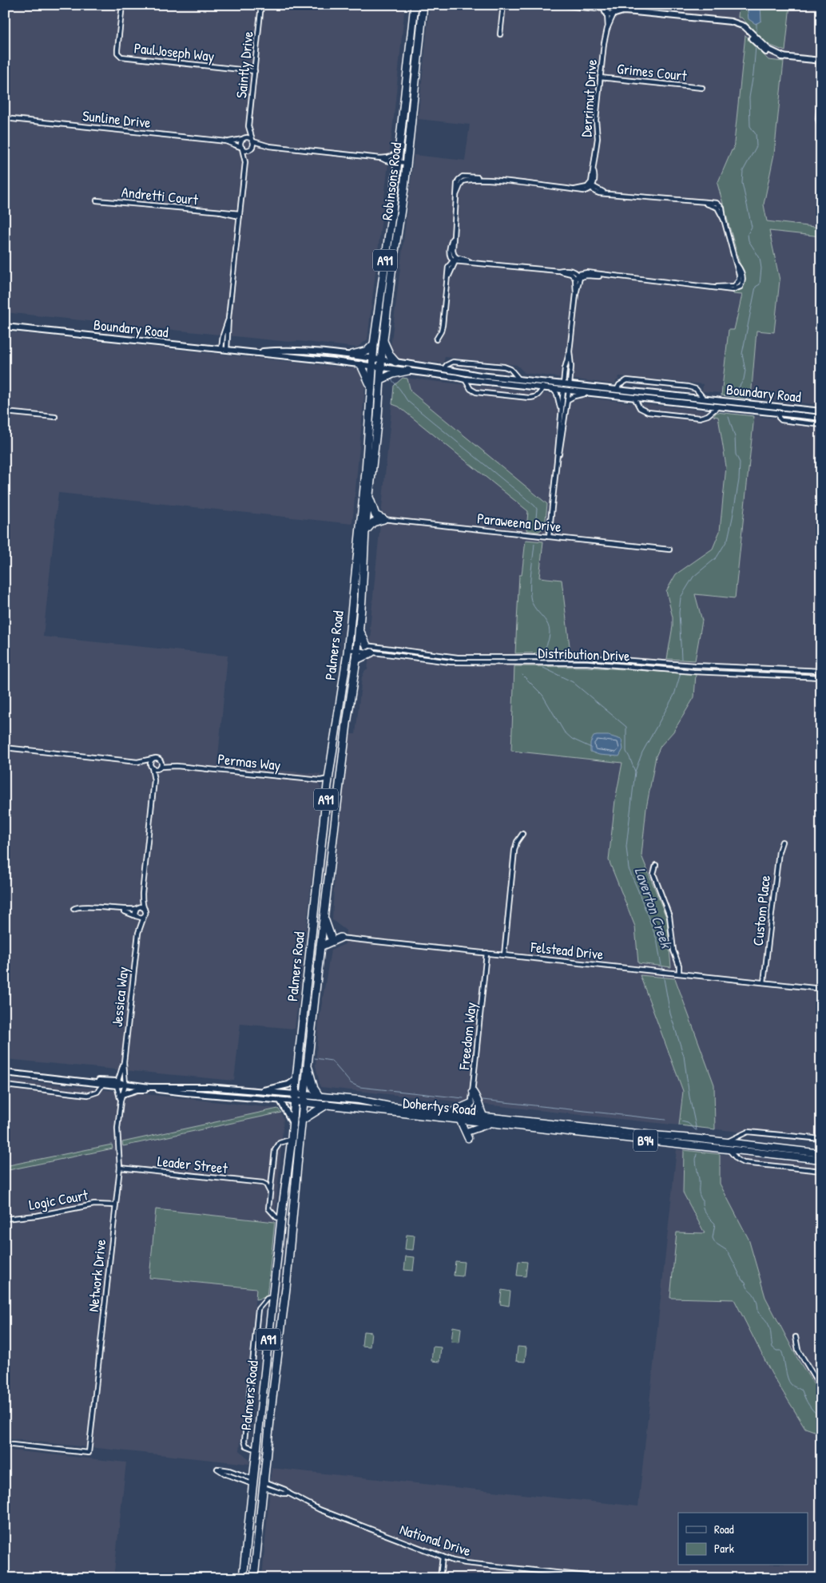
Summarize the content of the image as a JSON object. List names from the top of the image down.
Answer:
{
  "streets": {
    "highway": ["Robinsons Road", "A91", "Palmers Road"],
    "main road": ["Boundary Road", "Dohertys Road", "B94"],
    "street": [
      "PaulJoseph Way",
      "Saintly Drive",
      "Grimes Court",
      "Derrimut Drive",
      "Sunline Drive",
      "Andretti Court",
      "Paraweena Drive",
      "Distribution Drive",
      "Permas Way",
      "Custom Place",
      "Felstead Drive",
      "Jessica Way",
      "Freedom Way",
      "Leader Street",
      "Logic Court",
      "Network Drive",
      "National Drive"
    ]
  },
  "crossings": [
    ["PaulJoseph Way", "Saintly Drive"],
    ["Saintly Drive", "Sunline Drive"],
    ["Grimes Court", "Derrimut Drive"],
    ["Robinsons Road", "Boundary Road"],
    ["Robinsons Road", "Palmers Road"],
    ["Boundary Road", "Palmers Road"],
    ["Paraweena Drive", "Palmers Road"],
    ["Palmers Road", "Distribution Drive"],
    ["Palmers Road", "Permas Way"],
    ["Palmers Road", "Felstead Drive"],
    ["Palmers Road", "Dohertys Road"],
    ["Palmers Road", "National Drive"],
    ["Custom Place", "Felstead Drive"],
    ["Felstead Drive", "Freedom Way"],
    ["Jessica Way", "Dohertys Road"],
    ["Jessica Way", "Network Drive"],
    ["Freedom Way", "Dohertys Road"],
    ["Dohertys Road", "Network Drive"],
    ["Leader Street", "Network Drive"],
    ["Logic Court", "Network Drive"]
  ],
  "water": ["Laverton Creek"],
  "legend": ["Road", "Park"]
}
